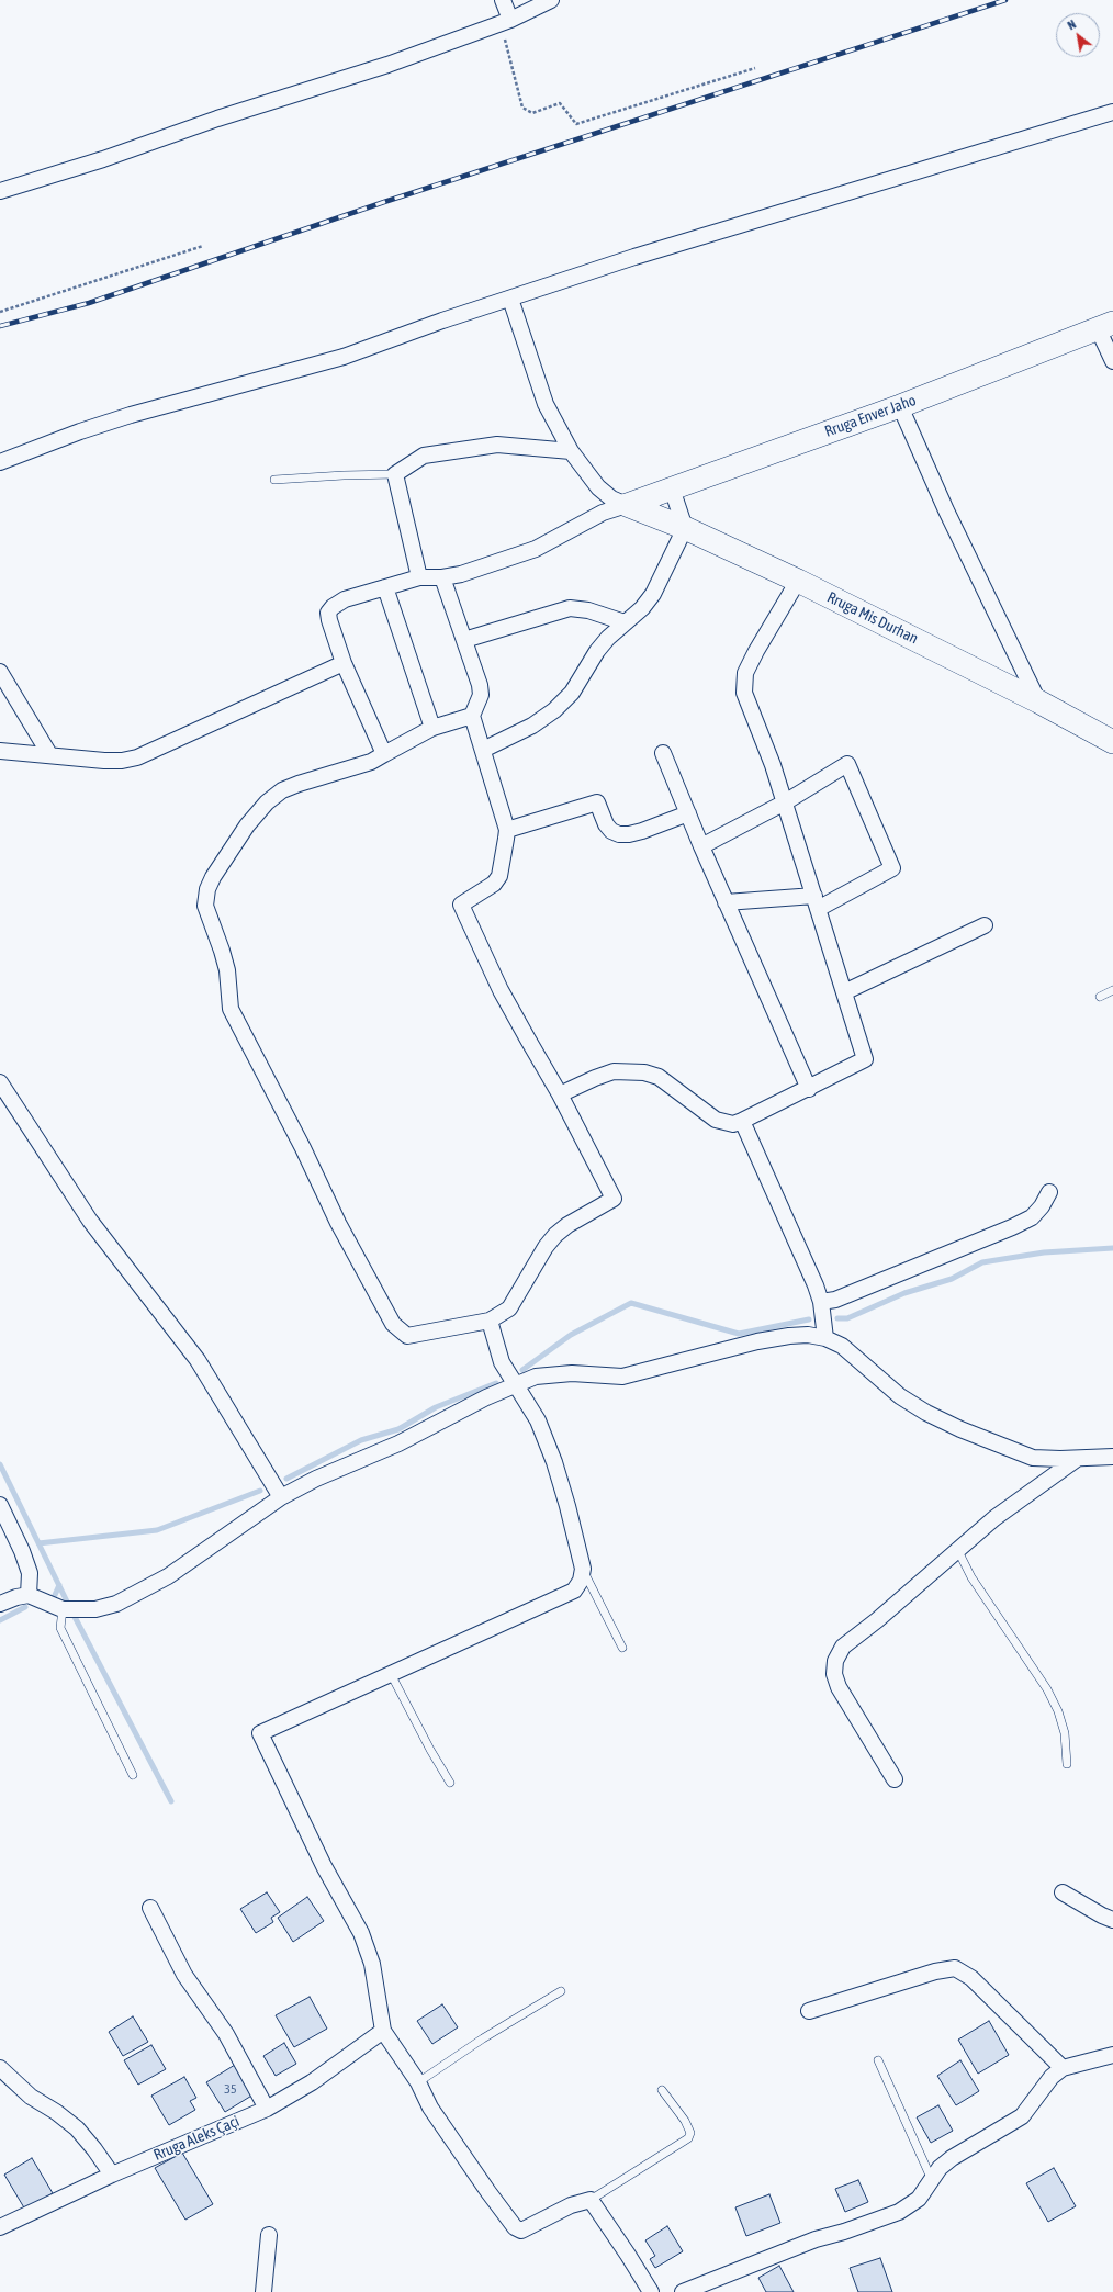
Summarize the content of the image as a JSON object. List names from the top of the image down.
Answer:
{
  "streets": {
    "street": ["Rruga Enver Jaho", "Rruga Mis Durhan", "Rruga Aleks Çaçi"]
  },
  "crossings": [
    ["Rruga Enver Jaho", "Rruga Mis Durhan"]
  ],
  "house_numbers": ["35"],
  "north": "top left"
}
